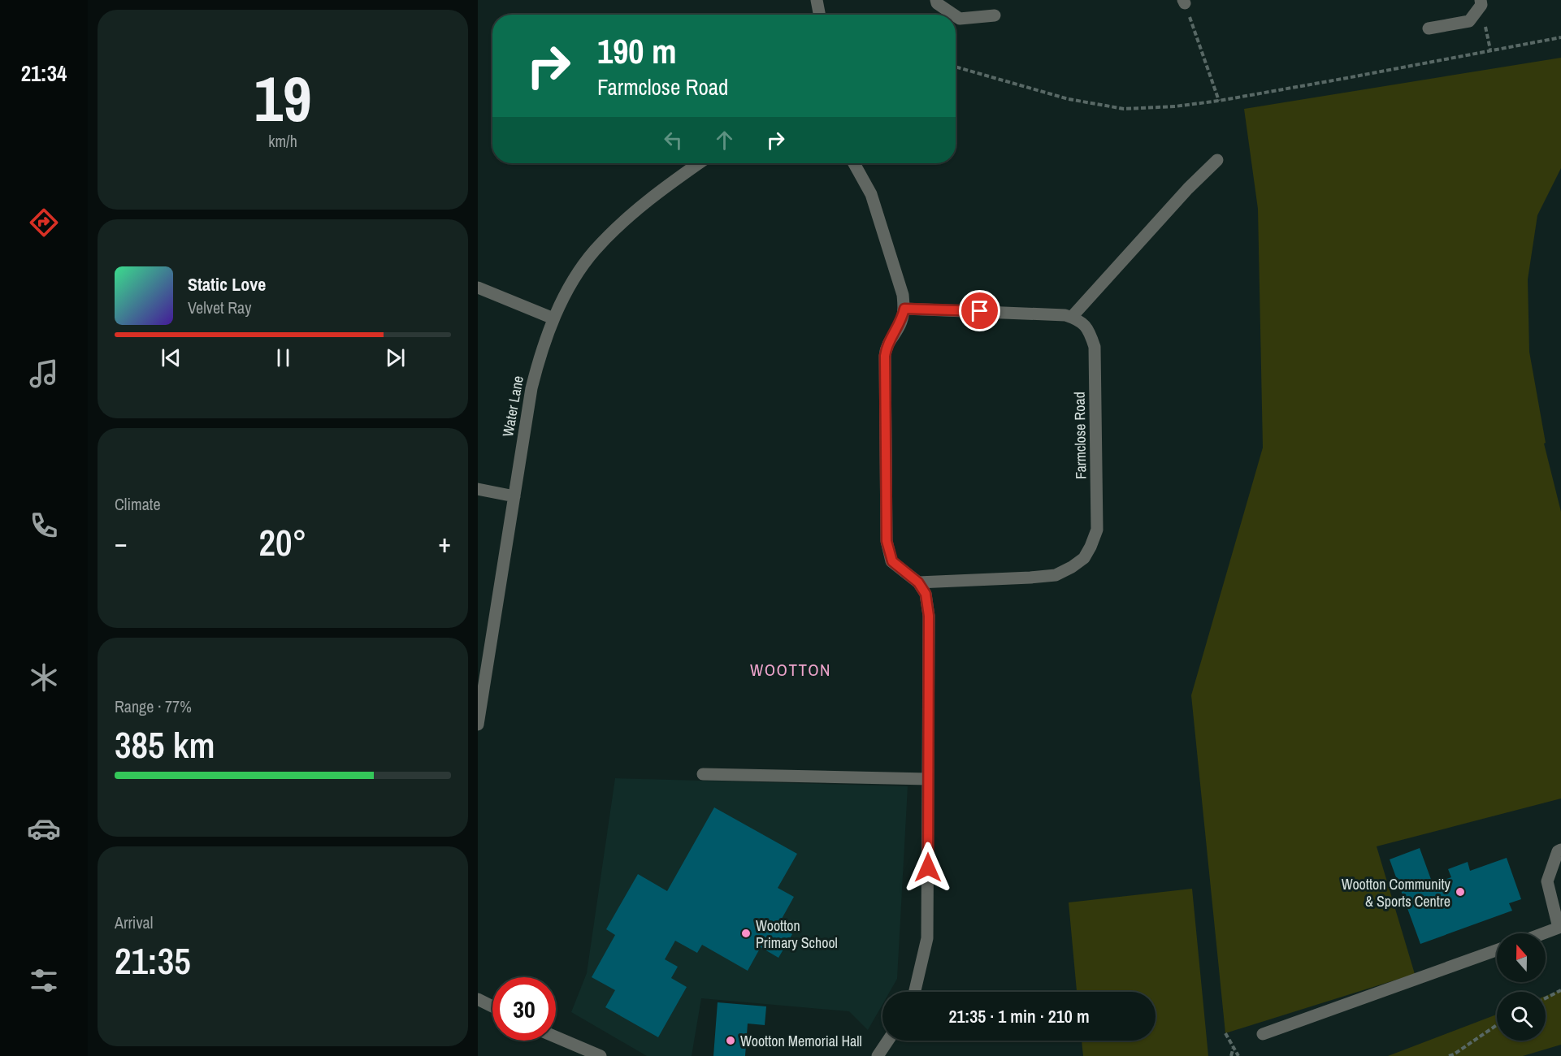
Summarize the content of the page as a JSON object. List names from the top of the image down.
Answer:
{
  "streets": {
    "street": ["Water Lane", "Farmclose Road"]
  },
  "districts": ["WOOTTON"],
  "places": ["Wootton Community & Sports Centre", "Wootton Primary School", "Wootton Memorial Hall"],
  "north": "top",
  "page": {
    "tabs": "21:34",
    "tile": [
      ["19", "km/h"],
      "Climate",
      ["Range · 77%", "385 km"],
      ["Arrival", "21:35"]
    ],
    "turn": ["190 m", "Farmclose Road"],
    "song": ["Static Love", "Velvet Ray"],
    "heat": ["−", "20°", "+"],
    "limit": "30",
    "trip": "21:35 · 1 min · 210 m"
  }
}
